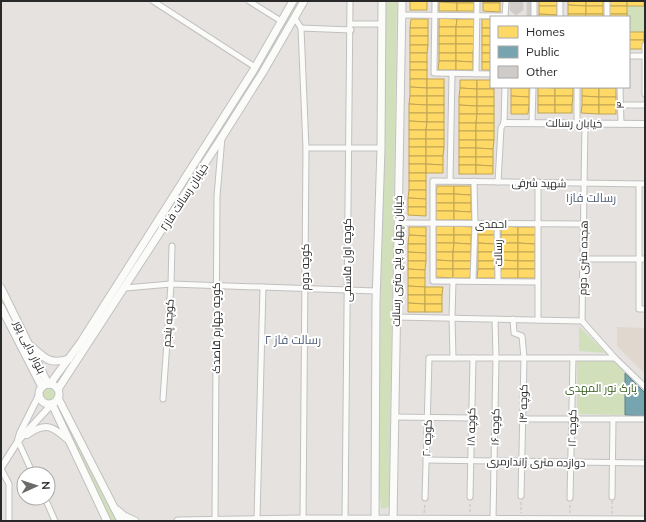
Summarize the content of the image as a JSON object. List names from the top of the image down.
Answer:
{
  "streets": {
    "main road": ["خیابان رسالت فاز۲", "خیابان چهل و پنج متری رسالت", "بلوار دایی پور"],
    "street": [
      "۴",
      "خیابان رسالت",
      "شهید شرفی",
      "احمدی",
      "رسالت",
      "هجده متری دوم",
      "کوچه اول قاسمی",
      "کوچه دوم",
      "کوچه پنجم",
      "کوچه چهارم قاصدک",
      "‍‍ ۱۴ کوچه",
      "۱۸ کوچه",
      "۱۶ کوچه",
      "۱۲ کوچه",
      "۲۰ کوچه",
      "دوازده متری ژاندارمری"
    ]
  },
  "crossings": [
    ["۴", "خیابان رسالت"],
    ["خیابان رسالت", "هجده متری دوم"],
    ["شهید شرفی", "احمدی"],
    ["شهید شرفی", "هجده متری دوم"],
    ["خیابان رسالت فاز۲", "کوچه چهارم قاصدک"],
    ["خیابان رسالت فاز۲", "بلوار دایی پور"],
    ["احمدی", "رسالت"],
    ["احمدی", "هجده متری دوم"],
    ["احمدی", "خیابان چهل و پنج متری رسالت"],
    ["‍‍ ۱۴ کوچه", "دوازده متری ژاندارمری"],
    ["۱۸ کوچه", "دوازده متری ژاندارمری"],
    ["۱۶ کوچه", "دوازده متری ژاندارمری"],
    ["۱۲ کوچه", "دوازده متری ژاندارمری"],
    ["۲۰ کوچه", "دوازده متری ژاندارمری"]
  ],
  "districts": ["رسالت فاز۱", "رسالت فاز ۲"],
  "parks": ["پارک نور المهدی"],
  "legend": ["Homes", "Public", "Other"],
  "north": "right"
}
